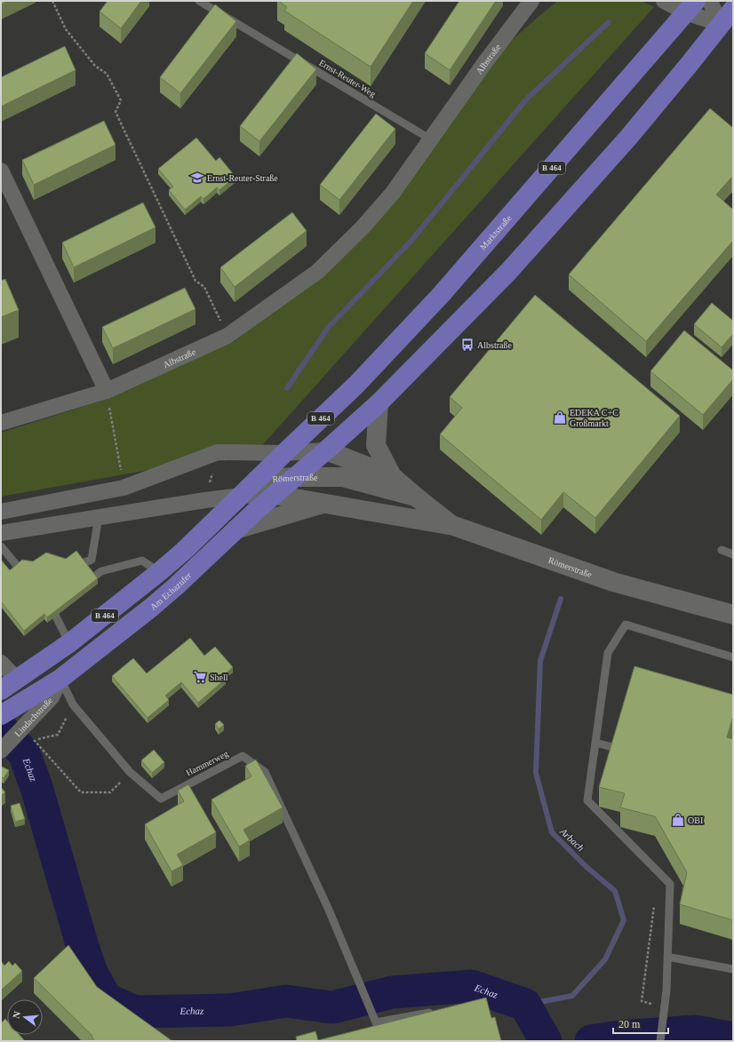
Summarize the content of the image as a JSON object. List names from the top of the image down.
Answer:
{
  "streets": {
    "main road": [
      "B 464",
      "Marktstraße",
      "Römerstraße",
      "Am Echazufer"
    ],
    "street": ["Albstraße", "Lindachstraße"],
    "lane": ["Ernst-Reuter-Weg", "Hammerweg"]
  },
  "crossings": [
    ["Albstraße", "Ernst-Reuter-Weg"],
    ["B 464", "Marktstraße"],
    ["B 464", "Römerstraße"],
    ["B 464", "Am Echazufer"],
    ["Römerstraße", "Am Echazufer"],
    ["Am Echazufer", "Lindachstraße"],
    ["Am Echazufer", "Hammerweg"],
    ["Lindachstraße", "Hammerweg"]
  ],
  "water": ["Echaz", "Arbach"],
  "places": {
    "school or university": ["Ernst-Reuter-Straße"],
    "bus stop": ["Albstraße"],
    "shop": ["EDEKA C+C Großmarkt", "OBI"],
    "supermarket": ["Shell"]
  },
  "scale_bar": "20 m",
  "north": "left"
}
